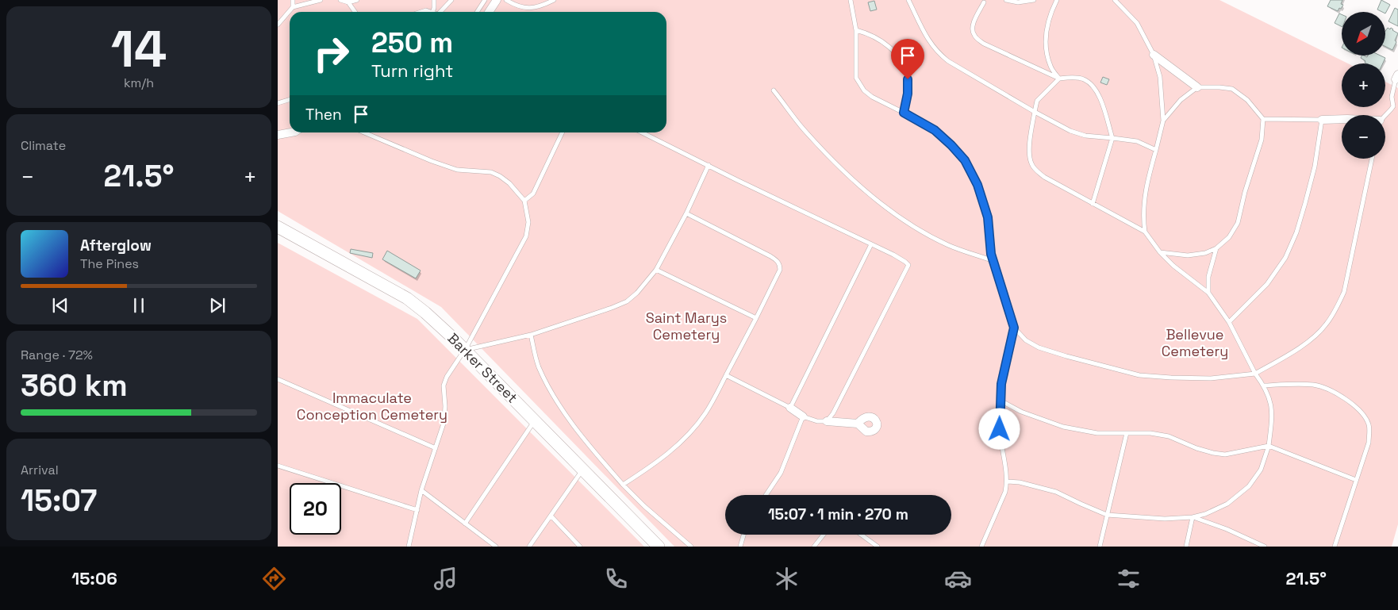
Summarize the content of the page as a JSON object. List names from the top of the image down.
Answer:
{
  "streets": {
    "main road": ["Barker Street"]
  },
  "parks": ["Saint Marys Cemetery", "Bellevue Cemetery", "Immaculate Conception Cemetery"],
  "north": "bottom left",
  "page": {
    "tile": [
      ["14", "km/h"],
      "Climate",
      ["Range · 72%", "360 km"],
      ["Arrival", "15:07"]
    ],
    "map_buttons": ["+", "−"],
    "turn": ["250 m", "Turn right"],
    "then": "Then",
    "heat": ["−", "21.5°", "+"],
    "song": ["Afterglow", "The Pines"],
    "limit": "20",
    "trip": "15:07 · 1 min · 270 m",
    "tabs": ["15:06", "21.5°"]
  }
}
